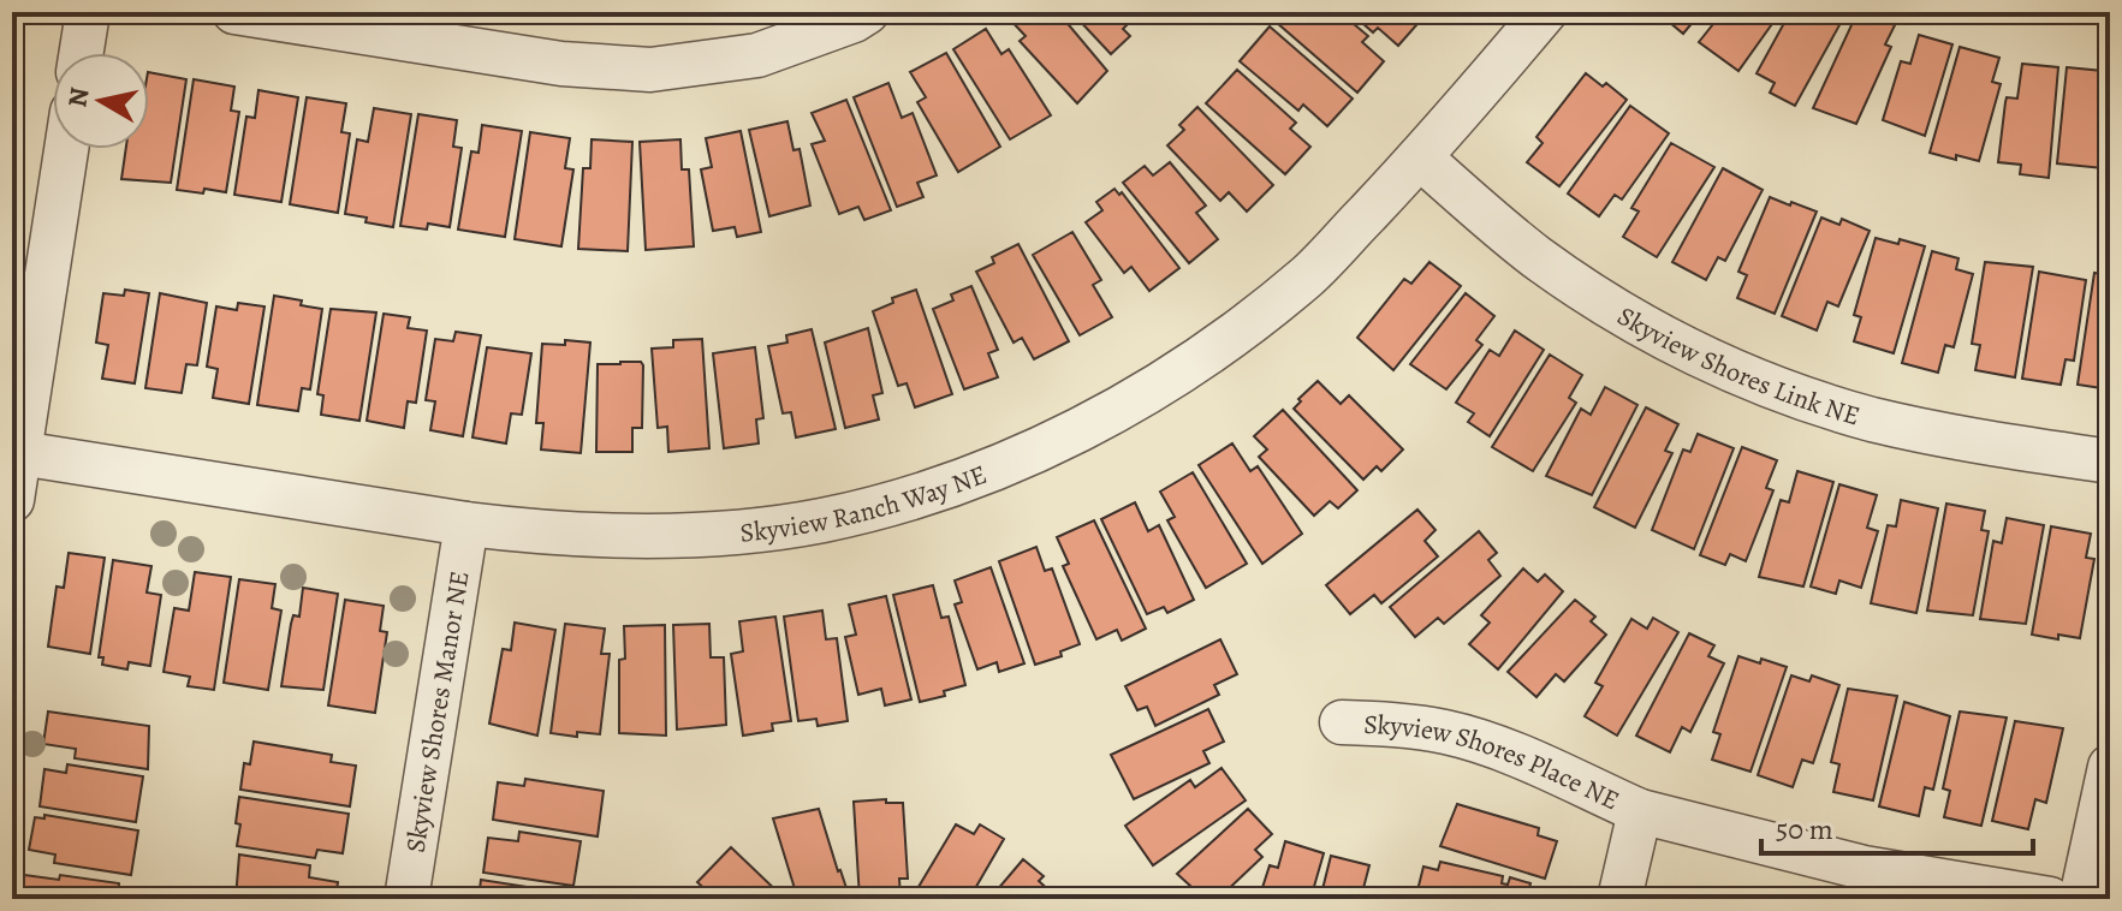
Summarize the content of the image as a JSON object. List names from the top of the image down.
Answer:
{
  "streets": {
    "street": [
      "Skyview Shores Link NE",
      "Skyview Ranch Way NE",
      "Skyview Shores Manor NE",
      "Skyview Shores Place NE"
    ]
  },
  "crossings": [
    ["Skyview Shores Link NE", "Skyview Ranch Way NE"],
    ["Skyview Ranch Way NE", "Skyview Shores Manor NE"]
  ],
  "scale_bar": "50 m",
  "north": "left"
}
